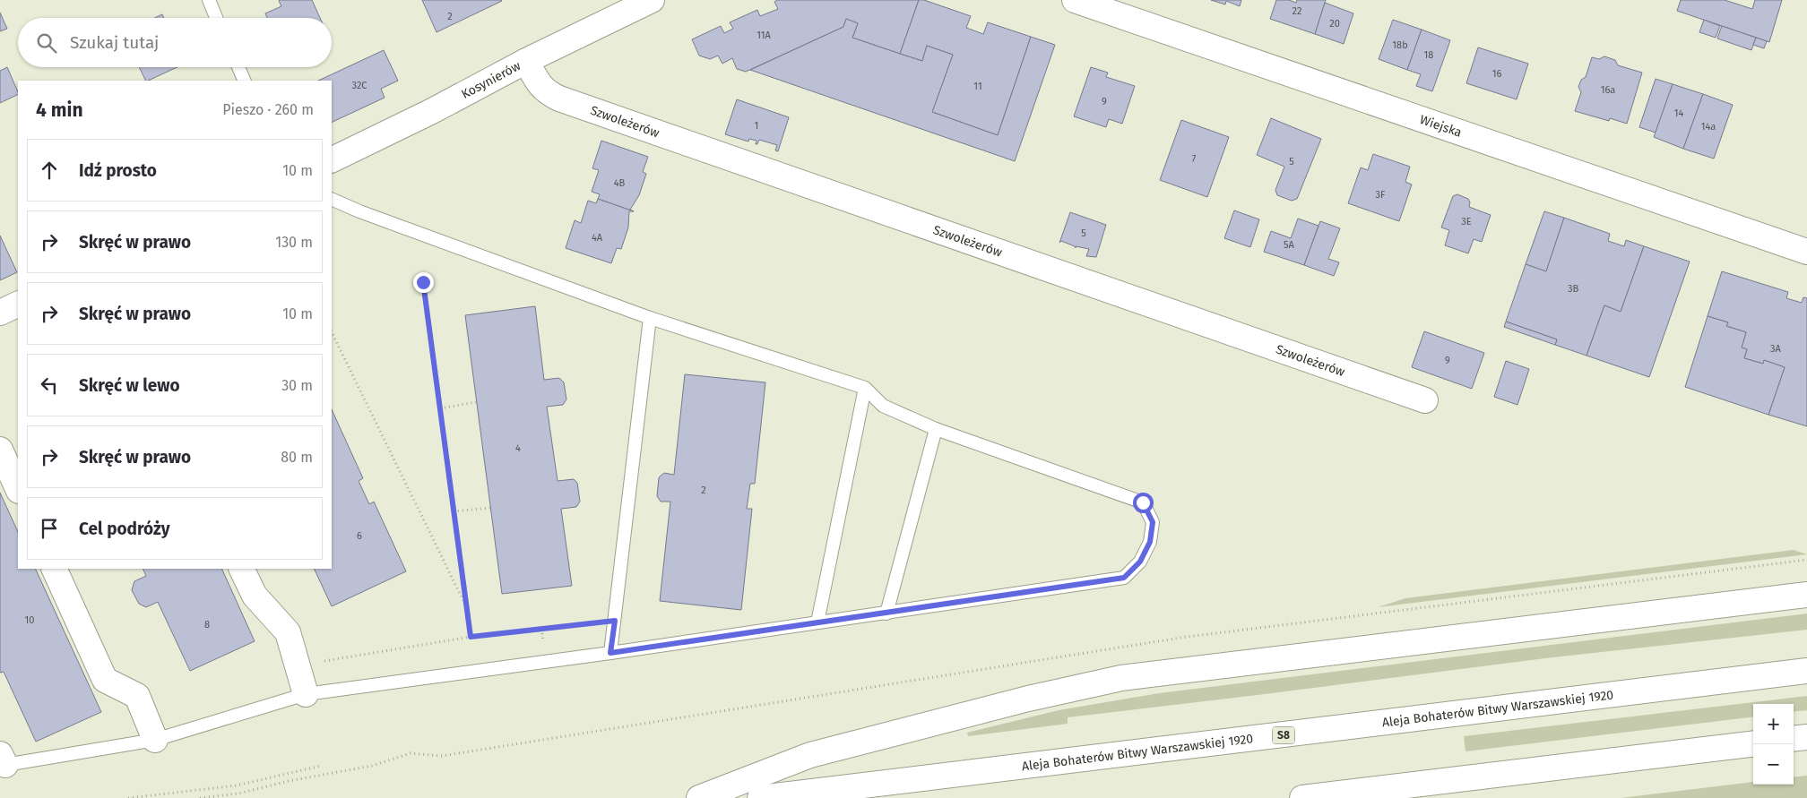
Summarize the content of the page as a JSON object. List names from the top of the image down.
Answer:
{
  "streets": {
    "main road": [
      "Kosynierów",
      "Szwoleżerów",
      "Wiejska",
      "Aleja Bohaterów Bitwy Warszawskiej 1920",
      "S8"
    ]
  },
  "crossings": [
    ["Kosynierów", "Szwoleżerów"]
  ],
  "house_numbers": [
    "22",
    "2",
    "20",
    "11A",
    "18b",
    "18",
    "16",
    "32C",
    "11",
    "16a",
    "9",
    "14",
    "1",
    "14a",
    "7",
    "5",
    "4B",
    "3F",
    "3E",
    "5",
    "4A",
    "5A",
    "3B",
    "3A",
    "9",
    "4",
    "2",
    "6",
    "10",
    "8"
  ],
  "page": {
    "search": "Szukaj tutaj",
    "heading": ["4 min", "Pieszo · 260 m"],
    "list": [
      ["Idź prosto", "10 m"],
      ["Skręć w prawo", "130 m"],
      ["Skręć w prawo", "10 m"],
      ["Skręć w lewo", "30 m"],
      ["Skręć w prawo", "80 m"],
      "Cel podróży"
    ],
    "map_buttons": ["+", "−"]
  }
}
